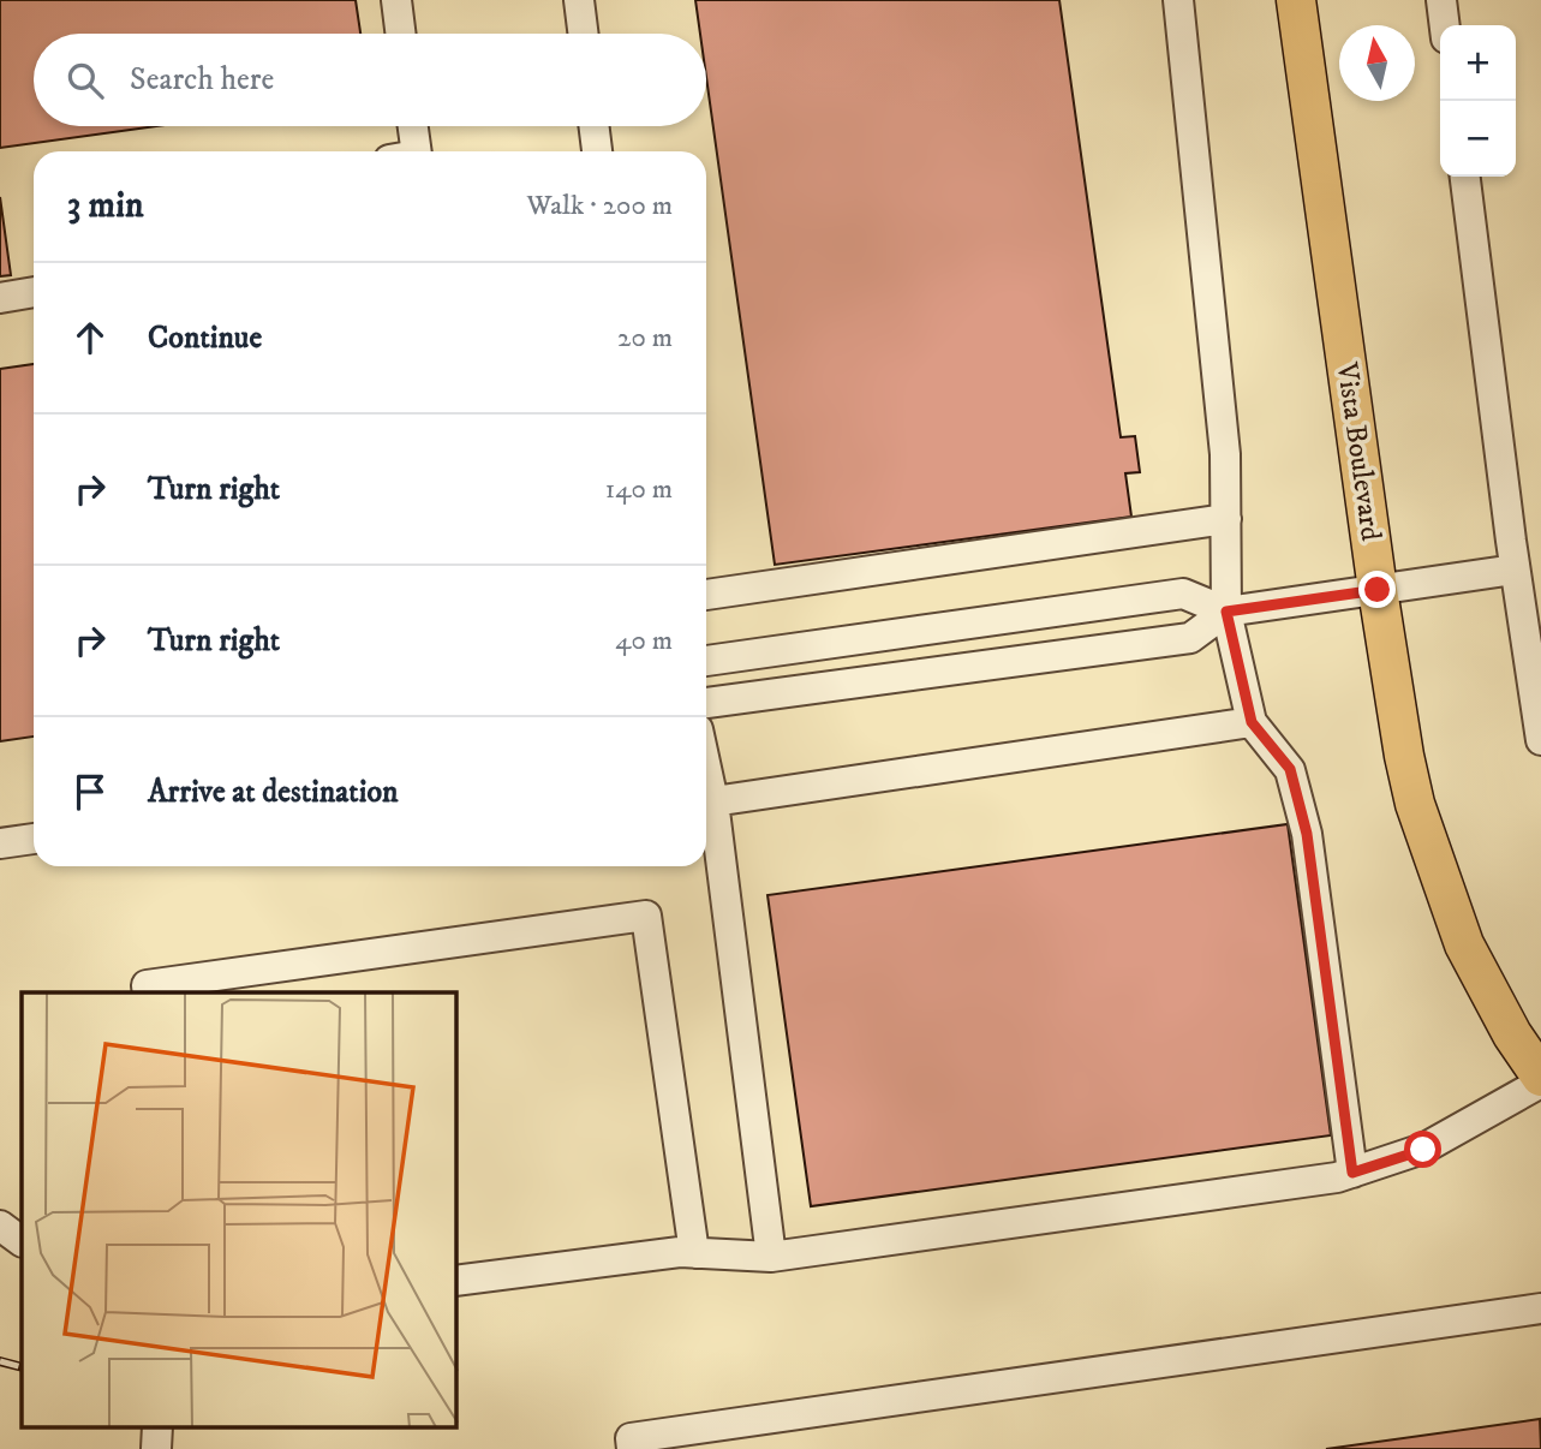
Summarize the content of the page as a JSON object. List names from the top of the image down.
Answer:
{
  "streets": {
    "main road": ["Vista Boulevard"]
  },
  "north": "top",
  "page": {
    "map_buttons": ["+", "−"],
    "search": "Search here",
    "heading": ["3 min", "Walk · 200 m"],
    "list": [
      ["Continue", "20 m"],
      ["Turn right", "140 m"],
      ["Turn right", "40 m"],
      "Arrive at destination"
    ]
  }
}
